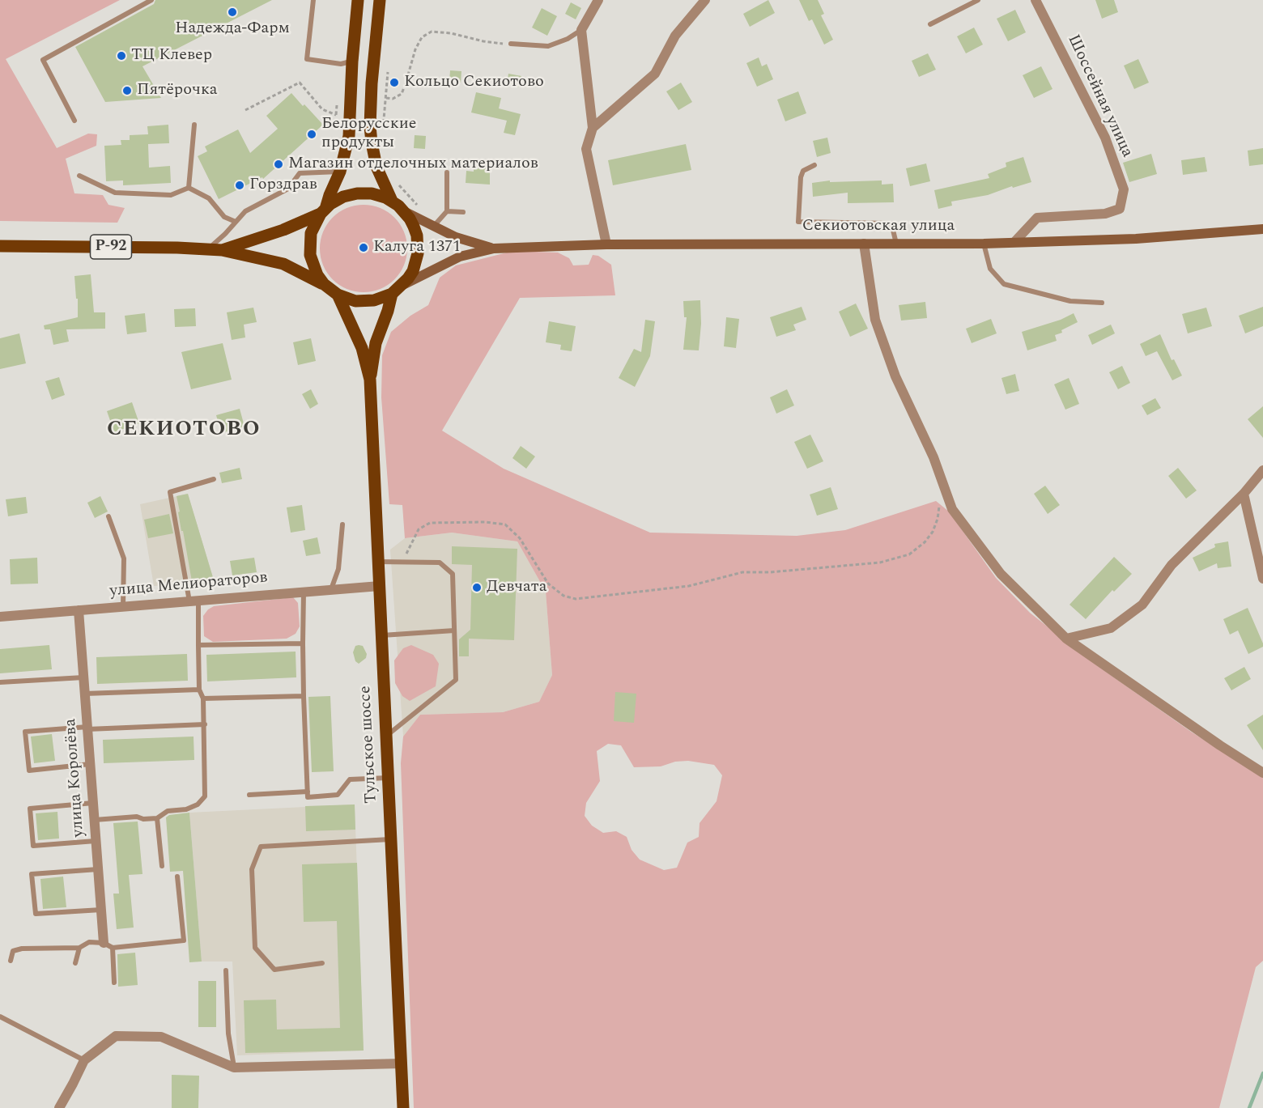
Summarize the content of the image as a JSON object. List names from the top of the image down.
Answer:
{
  "streets": {
    "main road": ["Секиотовская улица", "Р-92", "Тульское шоссе"],
    "street": ["Шоссейная улица", "улица Мелиораторов", "улица Королёва"]
  },
  "crossings": [
    ["Шоссейная улица", "Секиотовская улица"],
    ["улица Мелиораторов", "Тульское шоссе"],
    ["улица Мелиораторов", "улица Королёва"]
  ],
  "districts": ["СЕКИОТОВО"],
  "places": [
    "Надежда-Фарм",
    "ТЦ Клевер",
    "Кольцо Секиотово",
    "Пятёрочка",
    "Белорусские продукты",
    "Магазин отделочных материалов",
    "Горздрав",
    "Калуга 1371",
    "Девчата"
  ]
}
